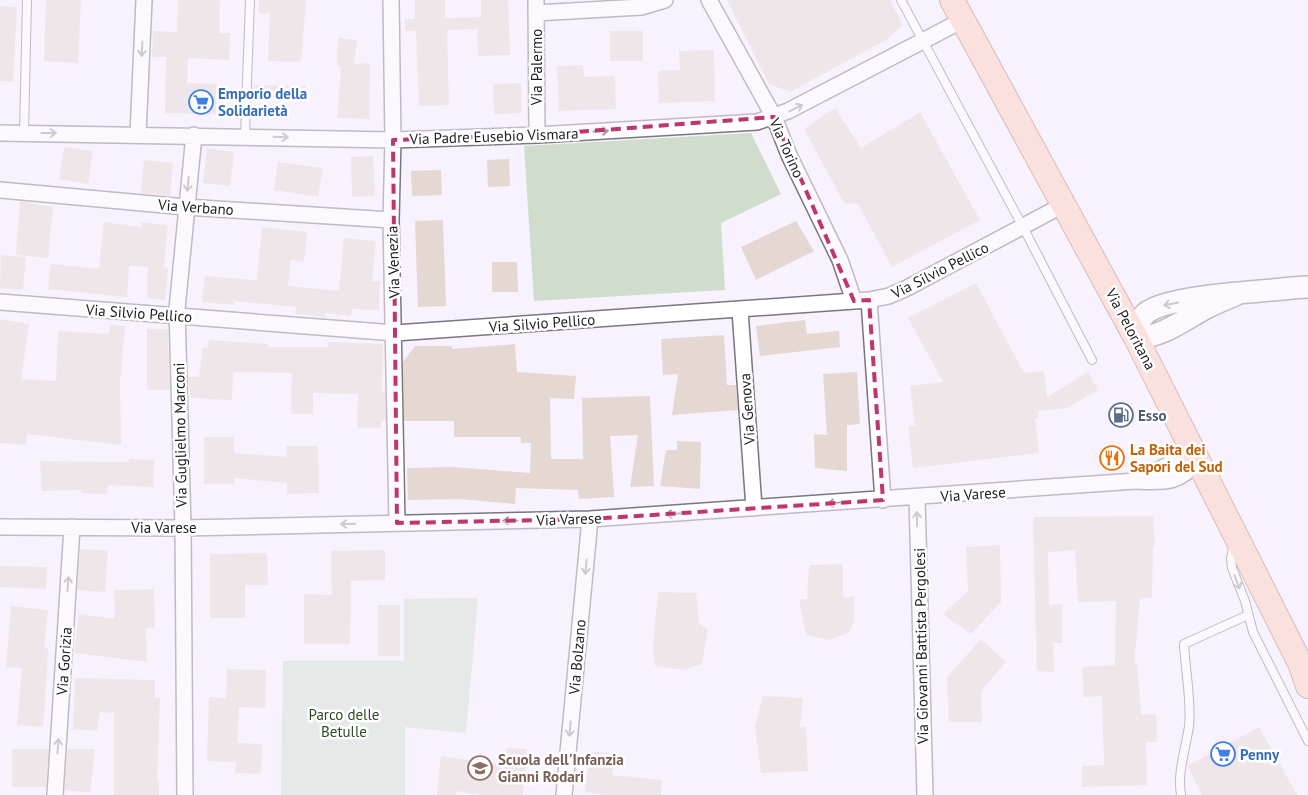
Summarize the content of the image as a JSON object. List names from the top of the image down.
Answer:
{
  "streets": {
    "main road": ["Via Peloritana"],
    "street": [
      "Via Palermo",
      "Via Padre Eusebio Vismara",
      "Via Torino",
      "Via Verbano",
      "Via Venezia",
      "Via Silvio Pellico",
      "Via Genova",
      "Via Guglielmo Marconi",
      "Via Varese",
      "Via Giovanni Battista Pergolesi",
      "Via Bolzano",
      "Via Gorizia"
    ]
  },
  "crossings": [
    ["Via Palermo", "Via Padre Eusebio Vismara"],
    ["Via Padre Eusebio Vismara", "Via Torino"],
    ["Via Padre Eusebio Vismara", "Via Venezia"],
    ["Via Padre Eusebio Vismara", "Via Peloritana"],
    ["Via Padre Eusebio Vismara", "Via Guglielmo Marconi"],
    ["Via Torino", "Via Silvio Pellico"],
    ["Via Torino", "Via Varese"],
    ["Via Verbano", "Via Venezia"],
    ["Via Verbano", "Via Guglielmo Marconi"],
    ["Via Venezia", "Via Silvio Pellico"],
    ["Via Venezia", "Via Varese"],
    ["Via Silvio Pellico", "Via Peloritana"],
    ["Via Silvio Pellico", "Via Genova"],
    ["Via Silvio Pellico", "Via Guglielmo Marconi"],
    ["Via Peloritana", "Via Varese"],
    ["Via Genova", "Via Varese"],
    ["Via Guglielmo Marconi", "Via Varese"],
    ["Via Varese", "Via Giovanni Battista Pergolesi"],
    ["Via Varese", "Via Bolzano"],
    ["Via Varese", "Via Gorizia"]
  ],
  "one_way": [
    "Via Padre Eusebio Vismara",
    "Via Varese",
    "Via Giovanni Battista Pergolesi",
    "Via Bolzano",
    "Via Gorizia"
  ],
  "parks": ["Parco delle Betulle"],
  "places": {
    "supermarket": ["Emporio della Solidarietà", "Penny"],
    "fuel station": ["Esso"],
    "restaurant": ["La Baita dei Sapori del Sud"],
    "school or university": ["Scuola dell'Infanzia Gianni Rodari"]
  }
}
